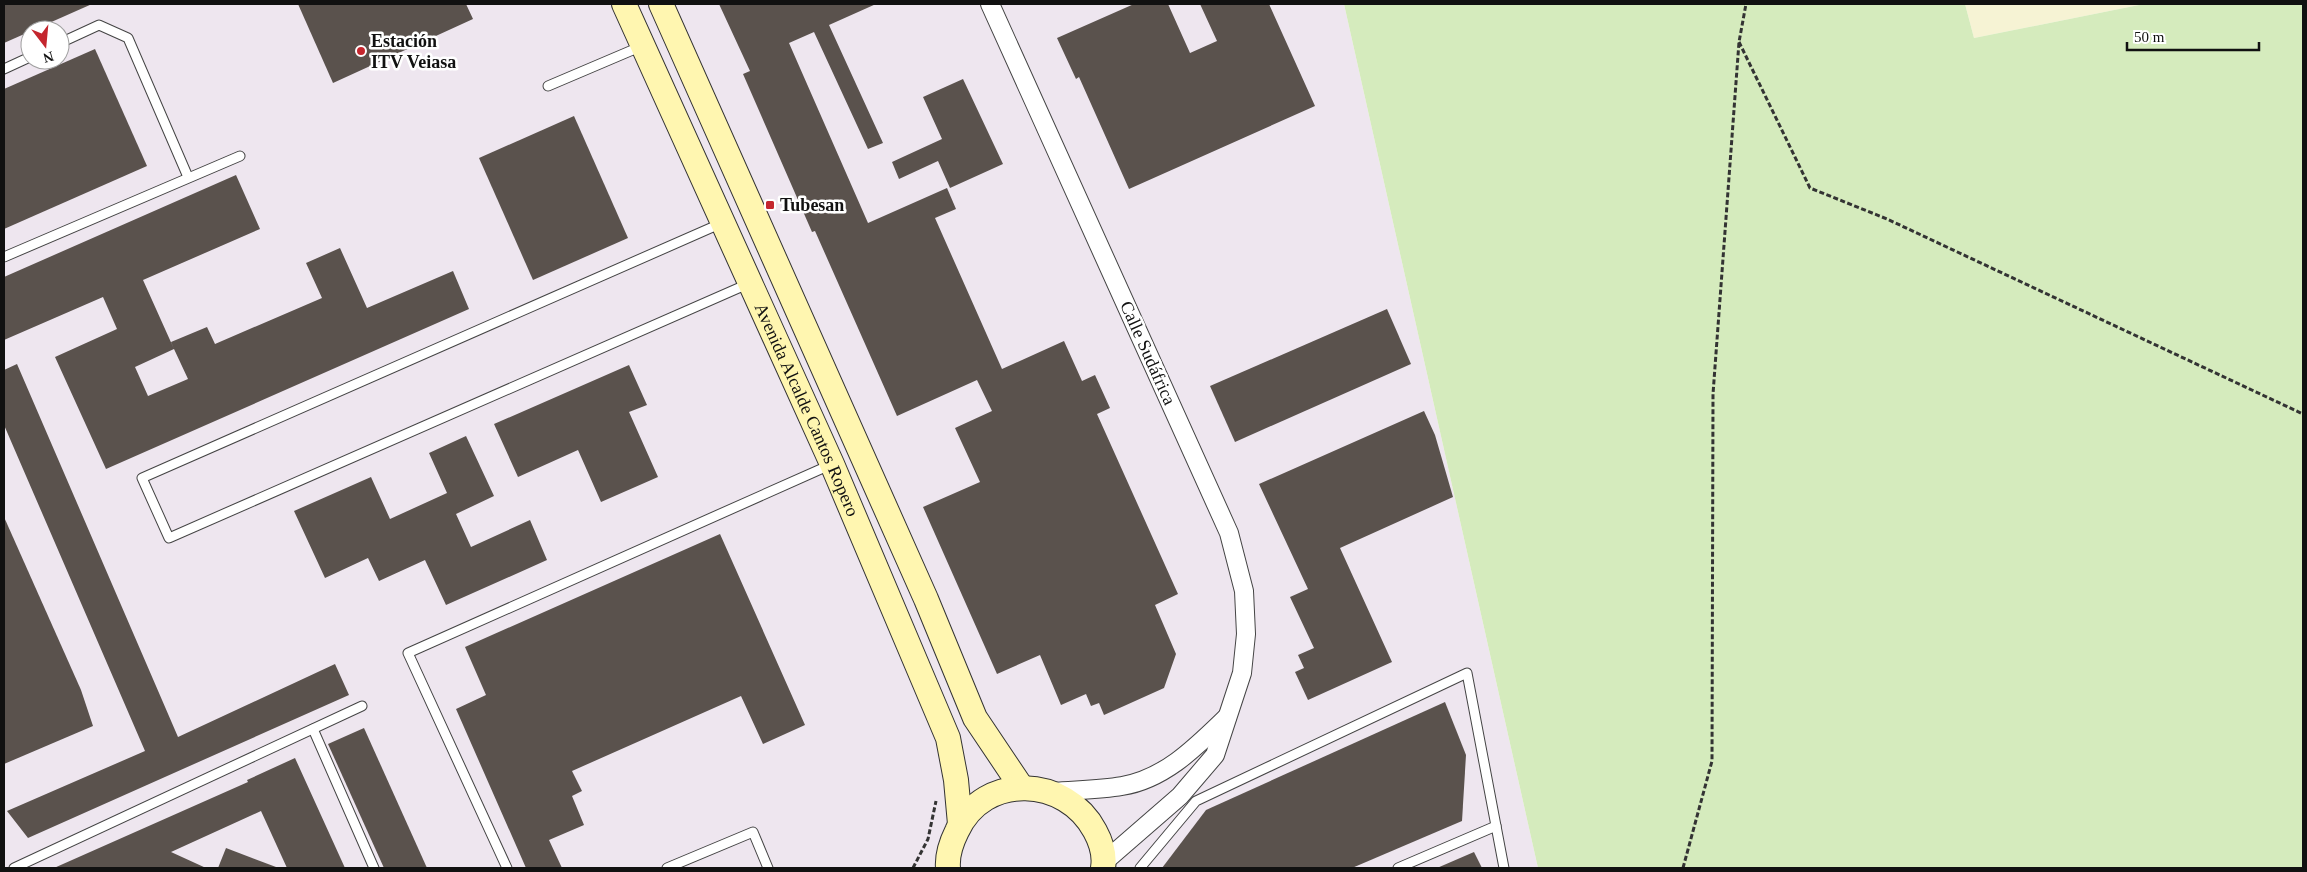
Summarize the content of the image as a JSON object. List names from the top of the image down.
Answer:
{
  "streets": {
    "main road": ["Avenida Alcalde Cantos Ropero"],
    "street": ["Calle Sudáfrica"]
  },
  "places": {
    "other": ["Estación ITV Veiasa"],
    "transit": ["Tubesan"]
  },
  "scale_bar": "50 m",
  "north": "bottom"
}
